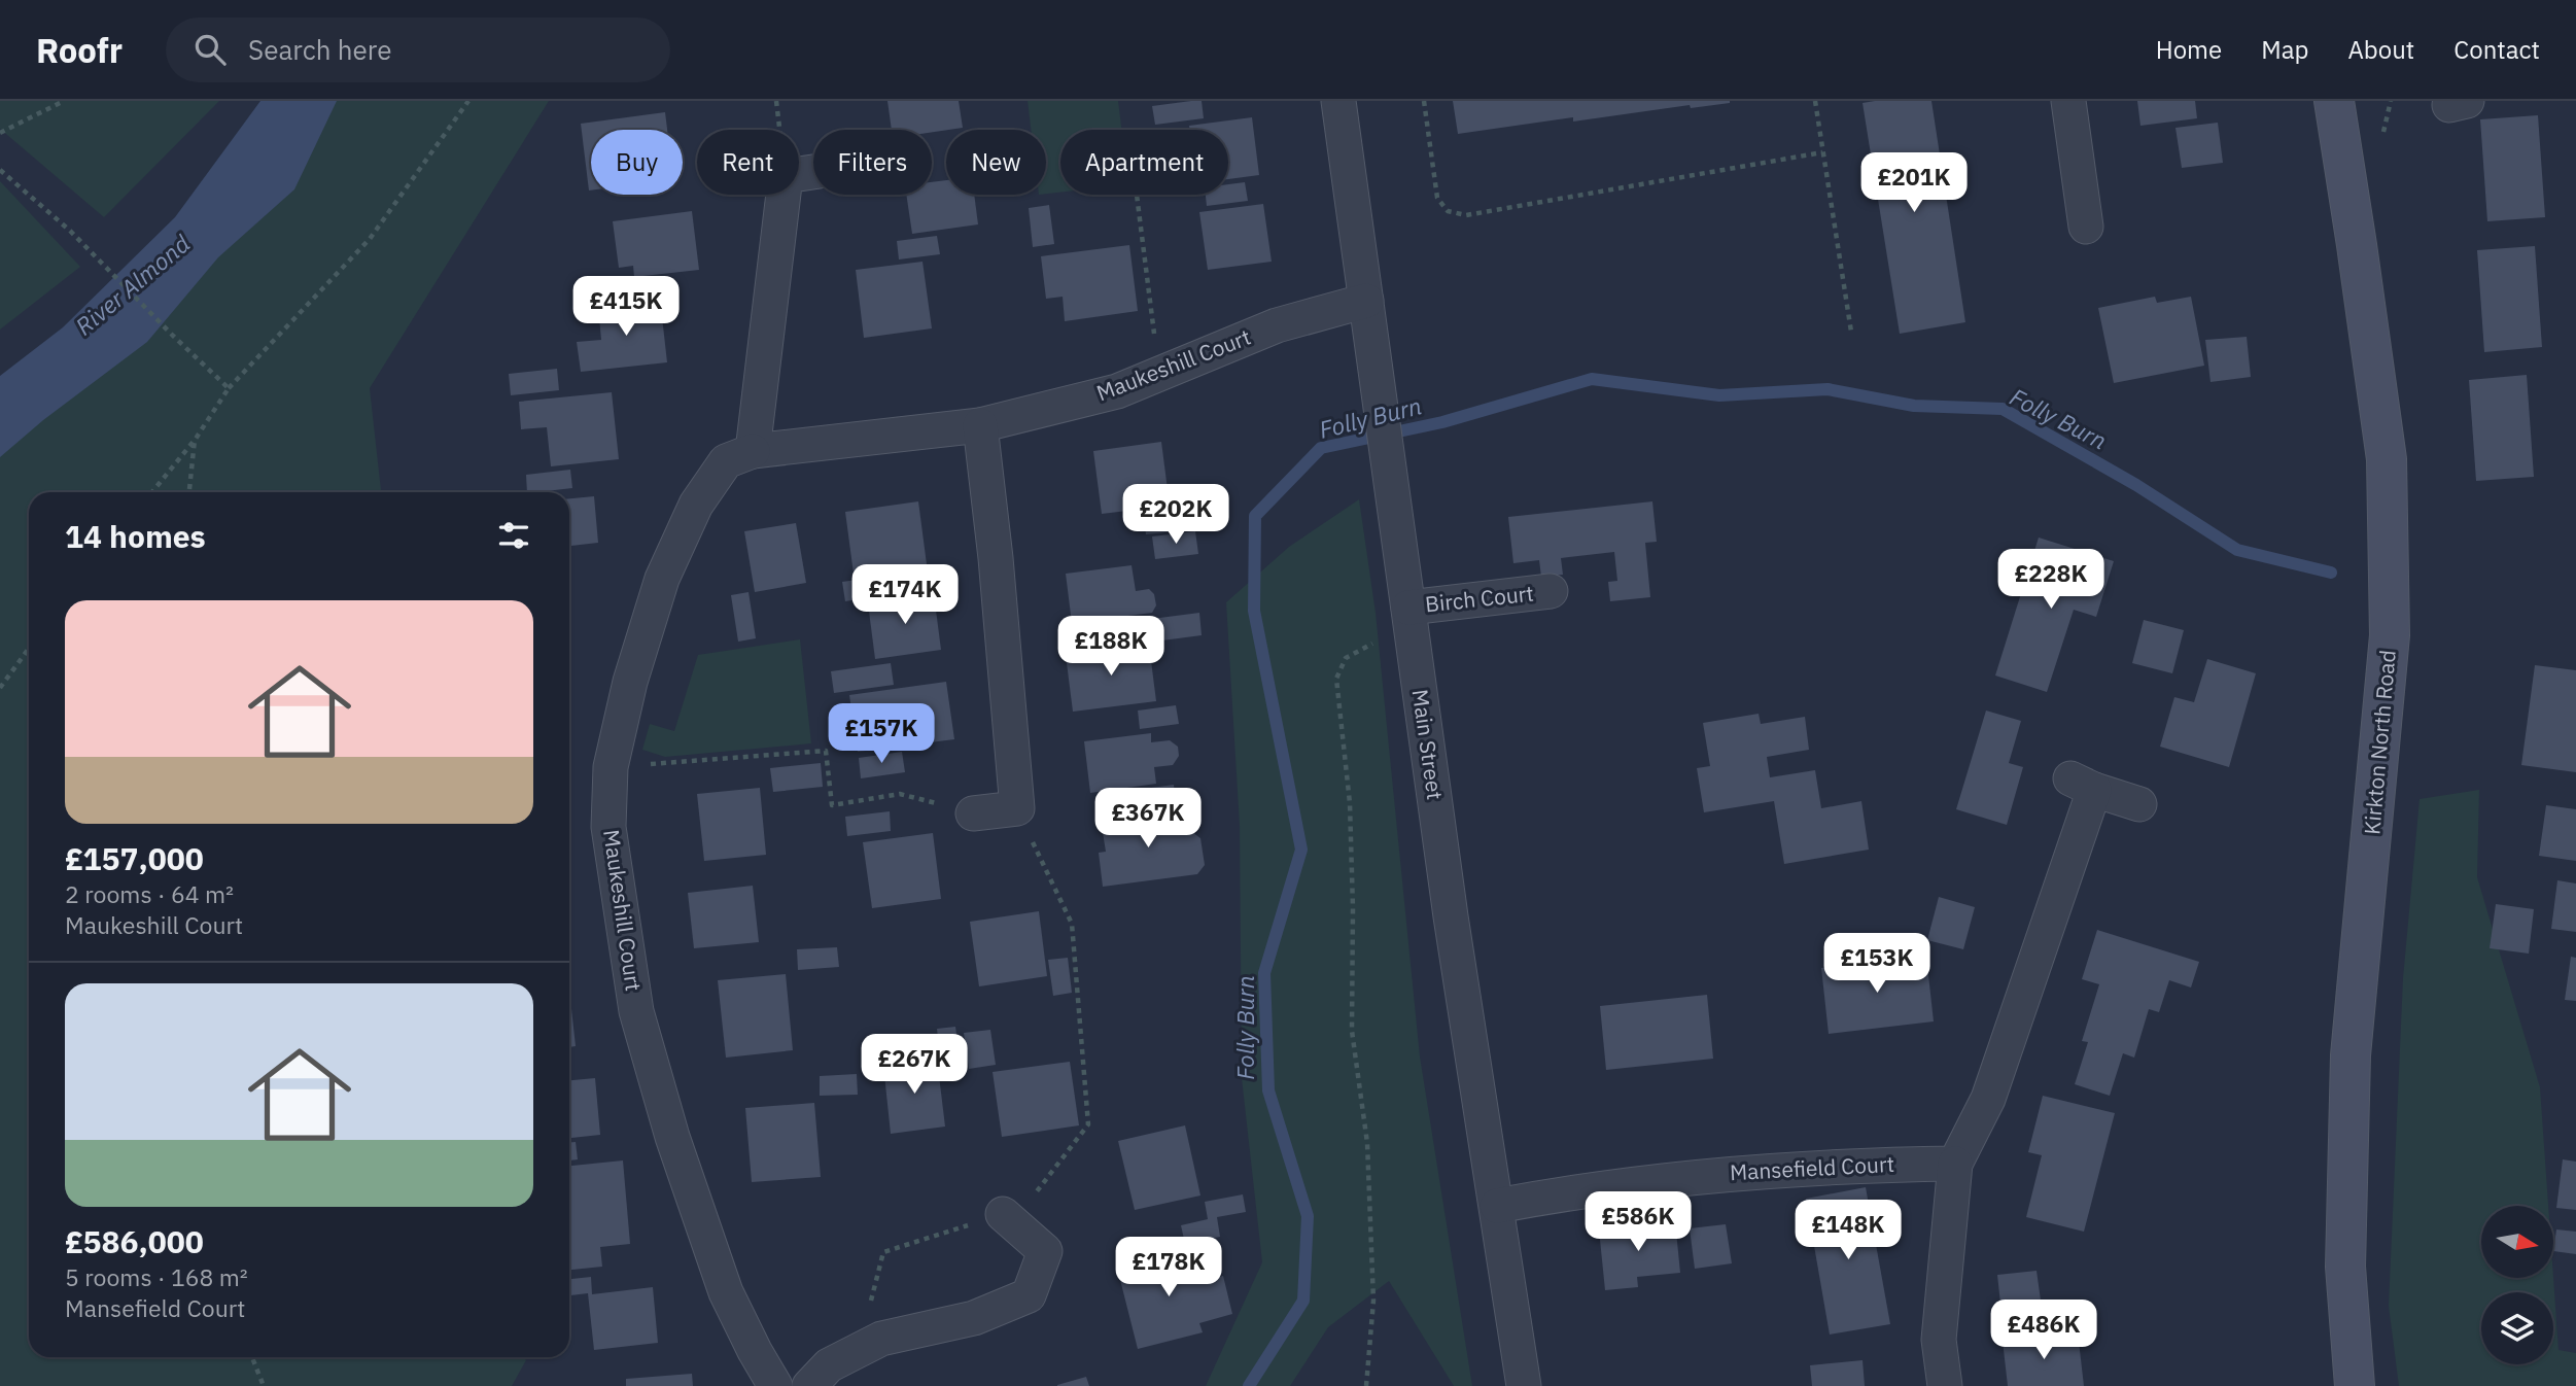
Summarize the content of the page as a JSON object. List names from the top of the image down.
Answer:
{
  "streets": {
    "main road": ["Kirkton North Road"],
    "street": [
      "Maukeshill Court",
      "Birch Court",
      "Main Street",
      "Mansefield Court"
    ]
  },
  "crossings": [
    ["Maukeshill Court", "Main Street"],
    ["Birch Court", "Main Street"],
    ["Main Street", "Mansefield Court"]
  ],
  "water": ["River Almond", "Folly Burn"],
  "north": "right",
  "page": {
    "header": "Roofr",
    "search": "Search here",
    "nav": [
      "Home",
      "Map",
      "About",
      "Contact"
    ],
    "chip": [
      "Buy",
      "Rent",
      "Filters",
      "New",
      "Apartment"
    ],
    "price": [
      "£201K",
      "£415K",
      "£202K",
      "£228K",
      "£174K",
      "£188K",
      "£157K",
      "£367K",
      "£153K",
      "£267K",
      "£586K",
      "£148K",
      "£178K",
      "£486K"
    ],
    "heading": "14 homes",
    "list": [
      {
        "name": "£157,000",
        "note": "2 rooms · 64 m² · Maukeshill Court"
      },
      {
        "name": "£586,000",
        "note": "5 rooms · 168 m² · Mansefield Court"
      }
    ]
  }
}
